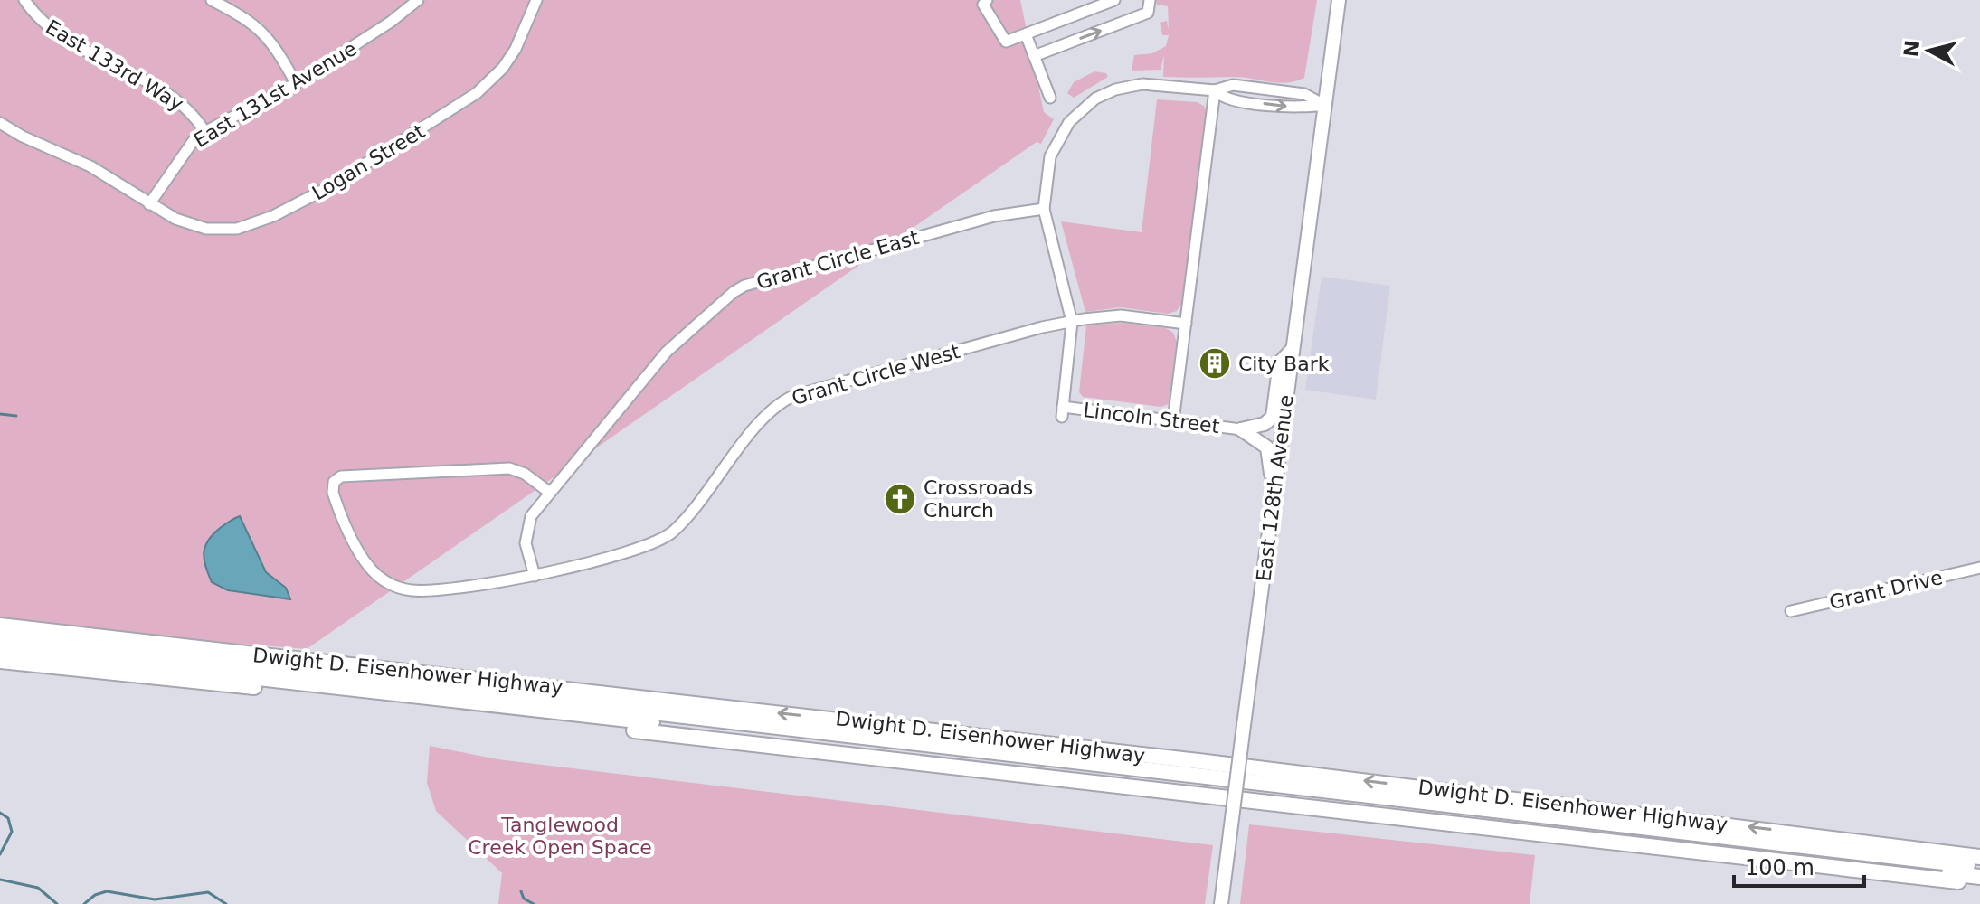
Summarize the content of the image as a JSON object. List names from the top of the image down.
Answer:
{
  "streets": {
    "highway": ["Dwight D. Eisenhower Highway"],
    "main road": ["East 128th Avenue"],
    "street": [
      "East 133rd Way",
      "East 131st Avenue",
      "Logan Street",
      "Grant Circle East",
      "Grant Circle West",
      "Lincoln Street",
      "Grant Drive"
    ]
  },
  "crossings": [
    ["East 133rd Way", "East 131st Avenue"],
    ["East 131st Avenue", "Logan Street"],
    ["Grant Circle East", "Grant Circle West"],
    ["Grant Circle West", "Lincoln Street"]
  ],
  "parks": ["Tanglewood Creek Open Space"],
  "places": {
    "building": ["City Bark"],
    "church": ["Crossroads Church"]
  },
  "scale_bar": "100 m",
  "north": "left"
}
